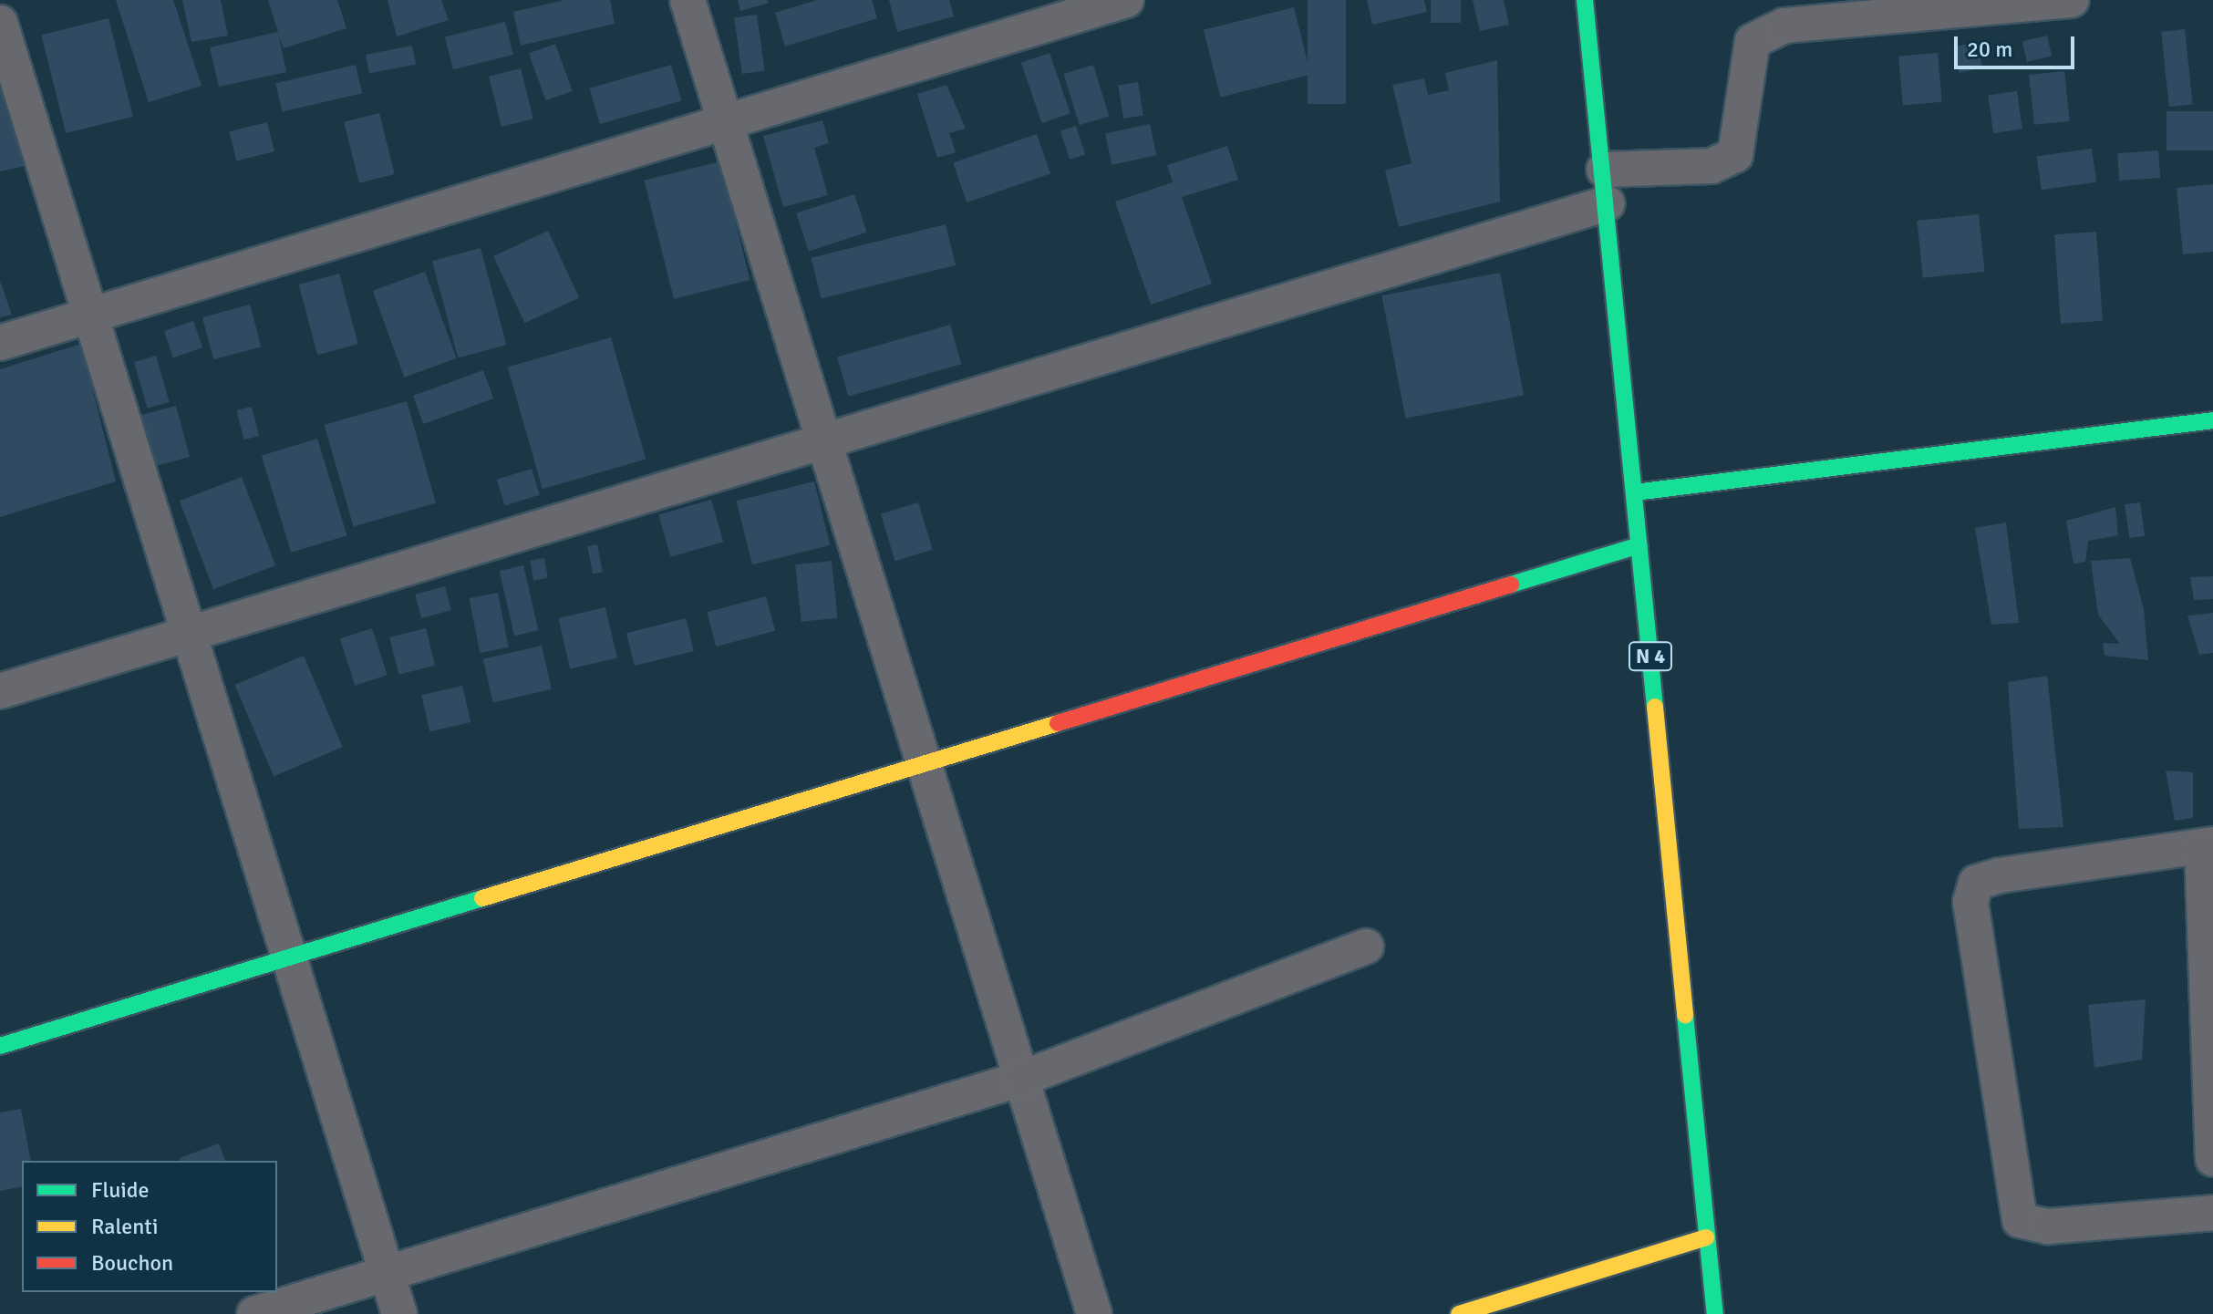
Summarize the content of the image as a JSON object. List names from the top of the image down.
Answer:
{
  "streets": {
    "street": ["N 4"]
  },
  "legend": ["Fluide", "Ralenti", "Bouchon"],
  "scale_bar": "20 m"
}
